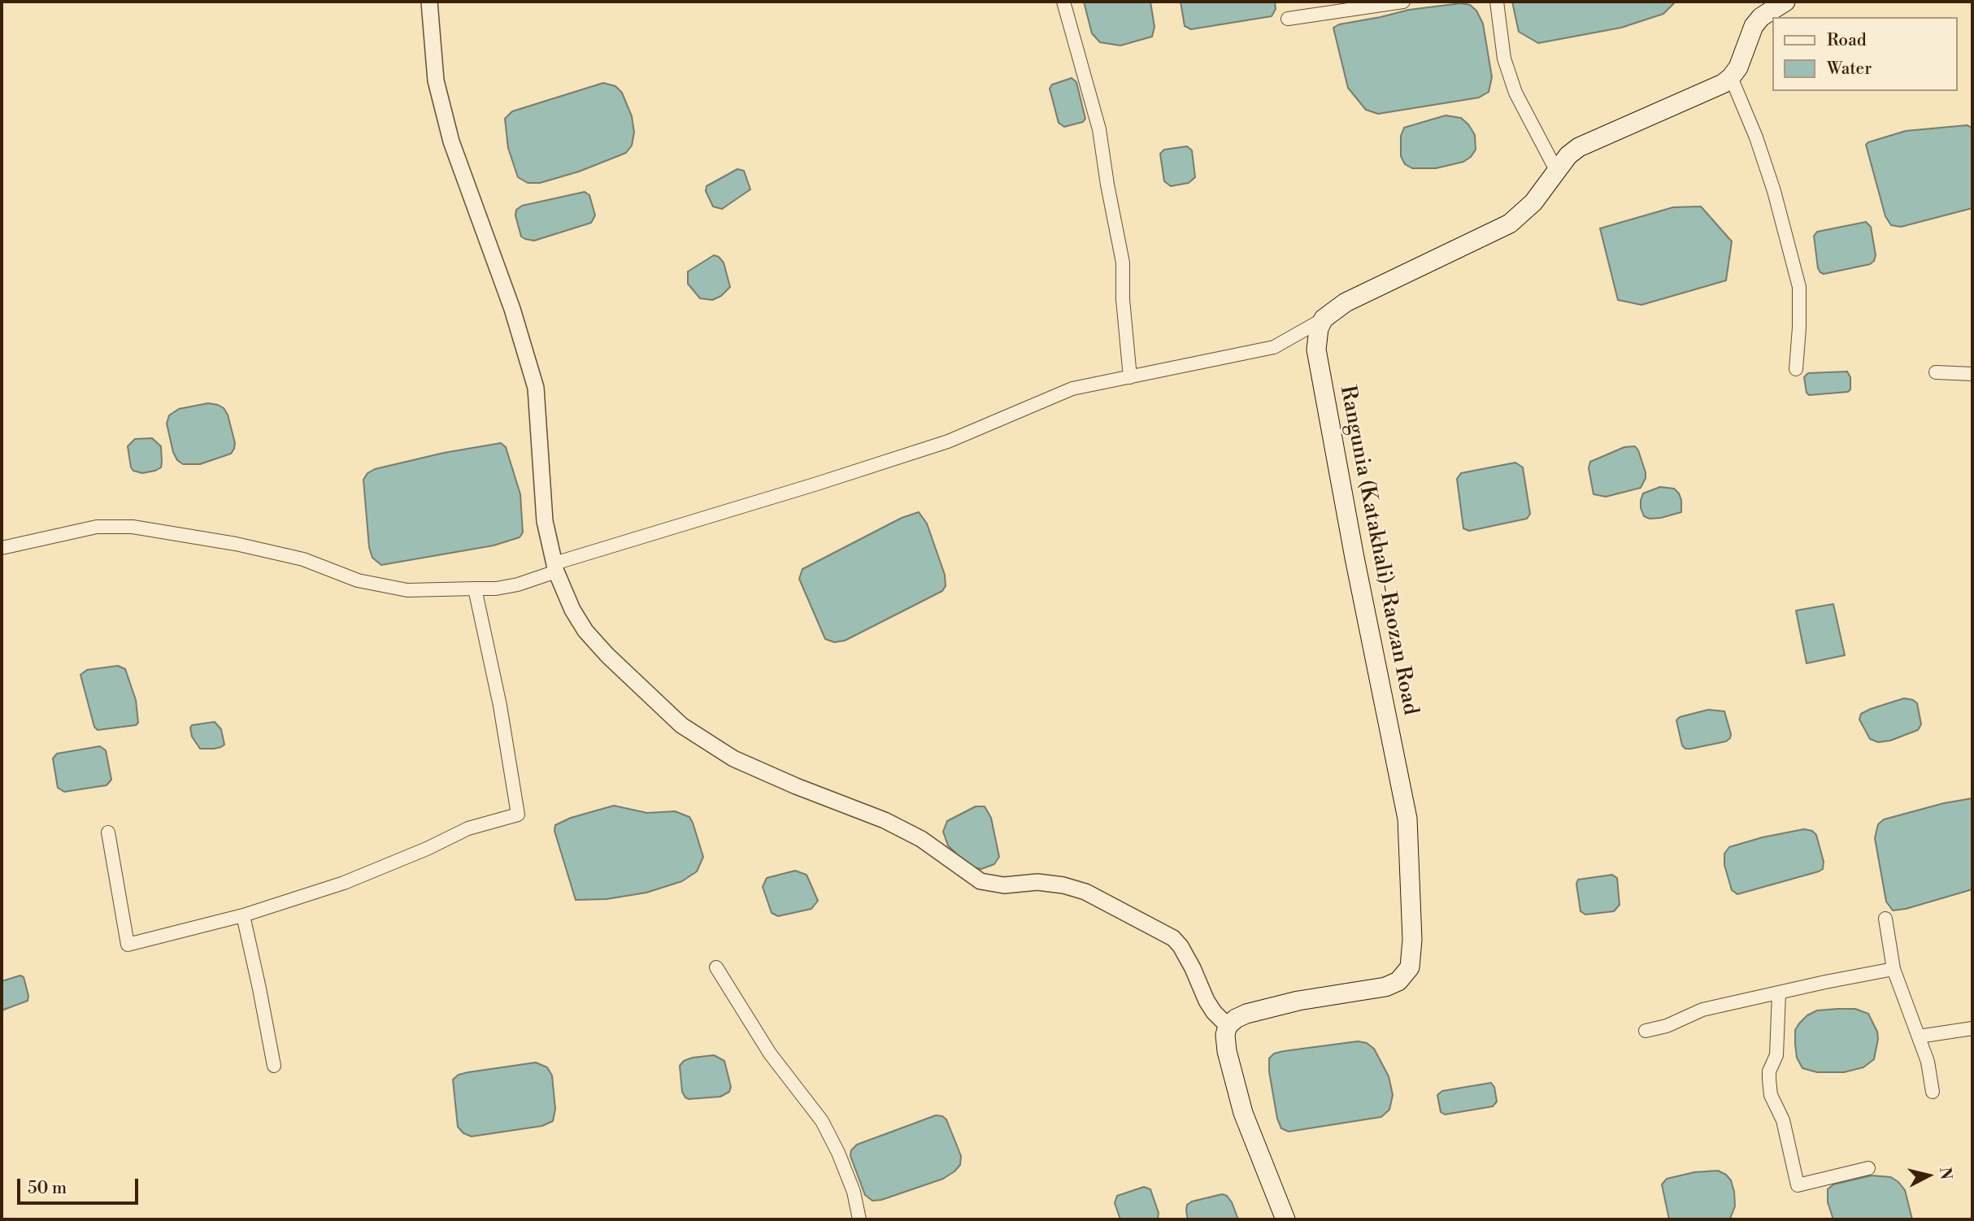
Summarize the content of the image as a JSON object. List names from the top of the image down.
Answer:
{
  "streets": {
    "main road": ["Rangunia (Katakhali)-Raozan Road"]
  },
  "legend": ["Road", "Water"],
  "scale_bar": "50 m",
  "north": "right"
}
